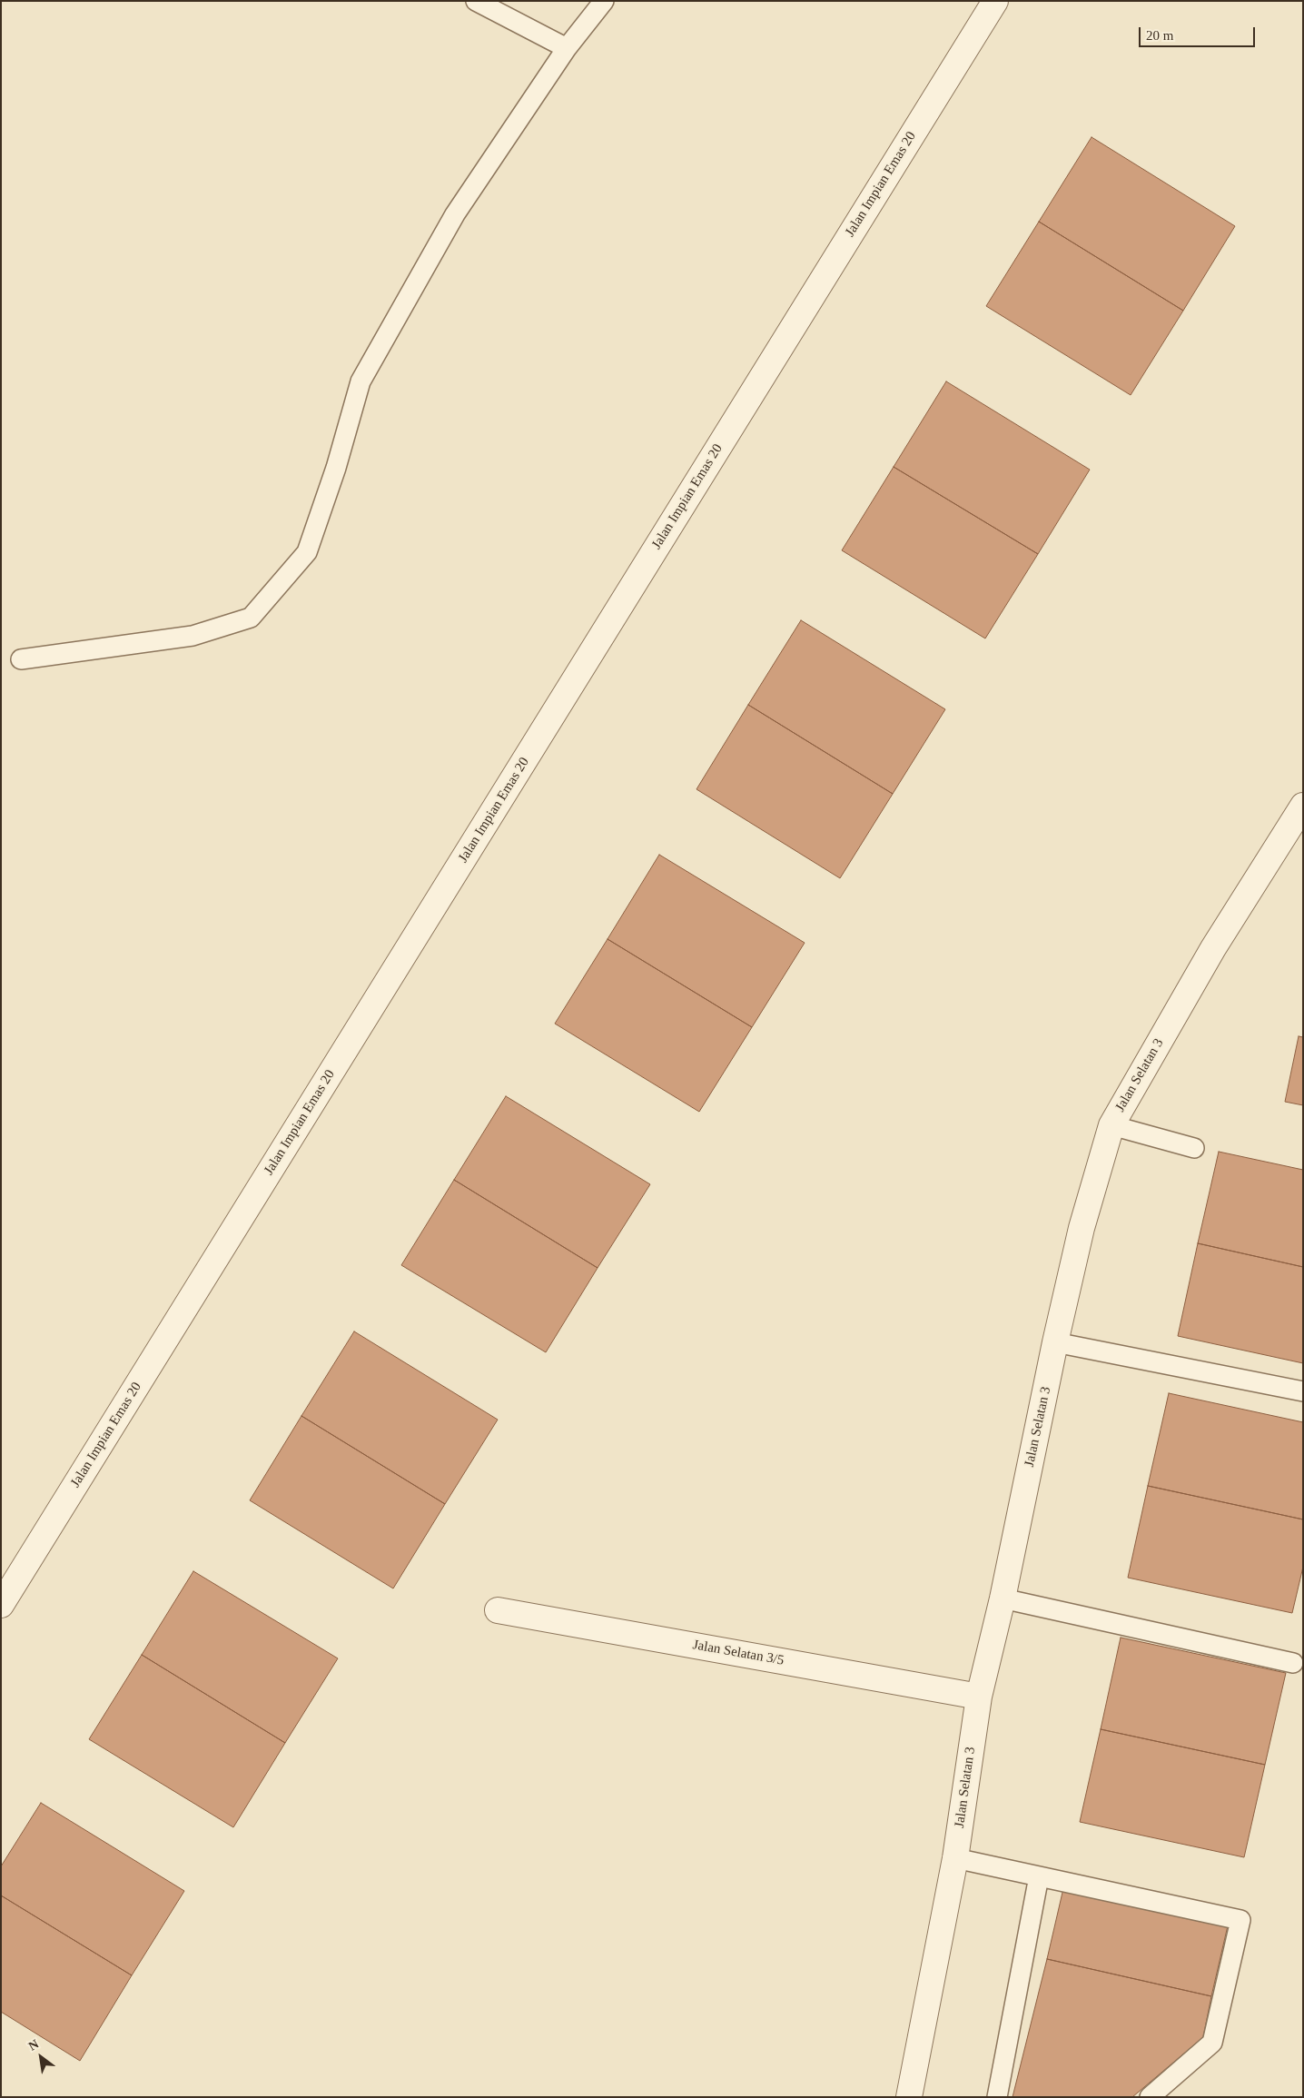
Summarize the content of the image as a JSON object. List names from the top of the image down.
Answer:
{
  "streets": {
    "street": ["Jalan Impian Emas 20", "Jalan Selatan 3", "Jalan Selatan 3/5"]
  },
  "crossings": [
    ["Jalan Selatan 3", "Jalan Selatan 3/5"]
  ],
  "scale_bar": "20 m",
  "north": "top left"
}
